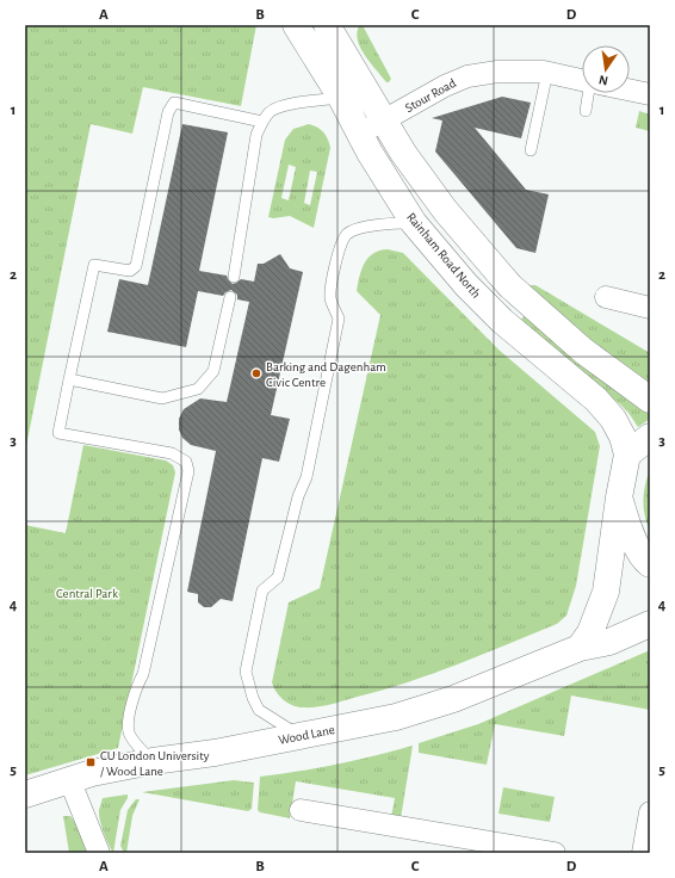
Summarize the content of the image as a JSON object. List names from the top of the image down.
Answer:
{
  "streets": {
    "main road": ["Rainham Road North", "Wood Lane"],
    "street": ["Stour Road"]
  },
  "crossings": [
    ["Stour Road", "Rainham Road North"]
  ],
  "parks": ["Central Park"],
  "places": {
    "other": ["Barking and Dagenham Civic Centre"],
    "transit": ["CU London University / Wood Lane"]
  },
  "north": "bottom",
  "grid": {
    "columns": [
      "A",
      "B",
      "C",
      "D"
    ],
    "rows": [
      "1",
      "2",
      "3",
      "4",
      "5"
    ]
  }
}
